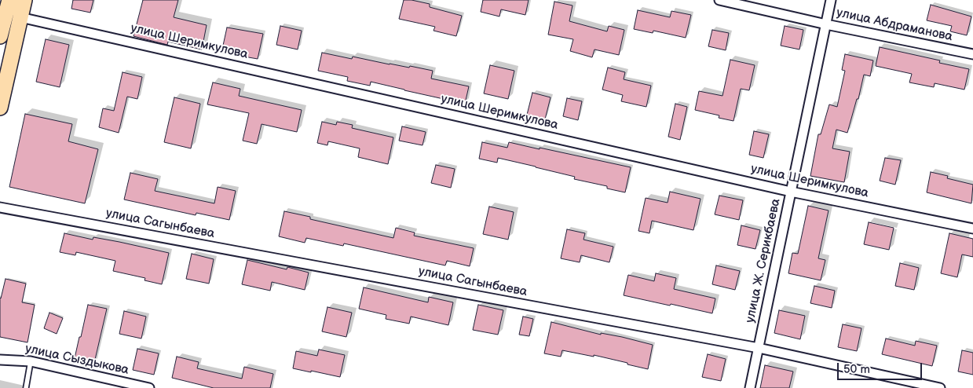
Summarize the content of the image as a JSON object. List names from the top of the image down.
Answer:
{
  "streets": {
    "street": [
      "улица Абдраманова",
      "улица Шеримкулова",
      "улица Сагынбаева",
      "улица Ж. Серикбаева",
      "улица Сыздыкова"
    ]
  },
  "crossings": [
    ["улица Абдраманова", "улица Ж. Серикбаева"],
    ["улица Шеримкулова", "улица Ж. Серикбаева"],
    ["улица Сагынбаева", "улица Ж. Серикбаева"]
  ],
  "scale_bar": "50 m"
}
